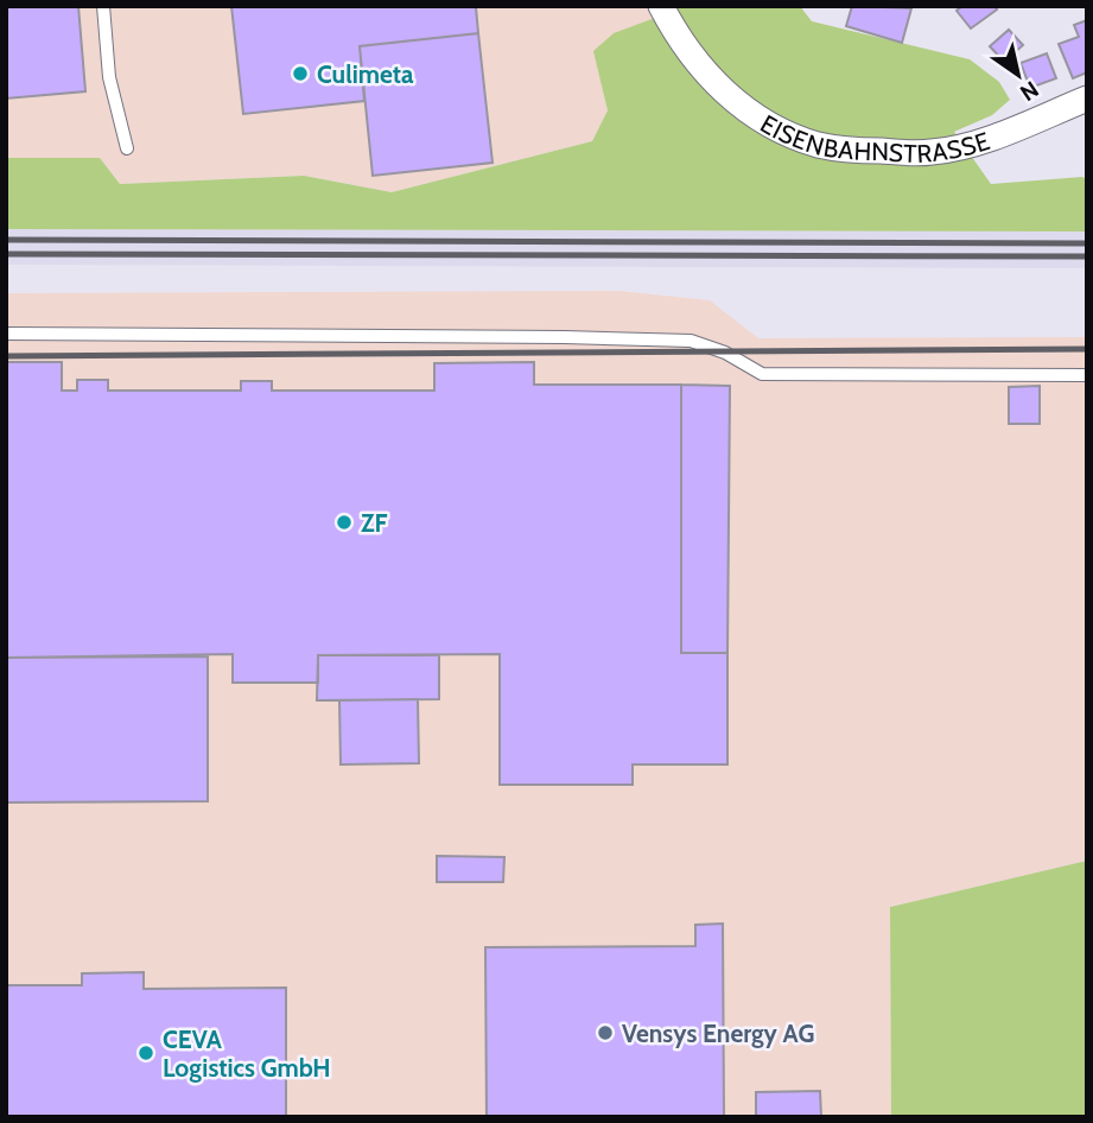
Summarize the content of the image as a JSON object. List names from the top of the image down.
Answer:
{
  "streets": {
    "street": ["EISENBAHNSTRASSE"]
  },
  "places": [
    "Culimeta",
    "ZF",
    "Vensys Energy AG",
    "CEVA Logistics GmbH"
  ],
  "north": "bottom right"
}
